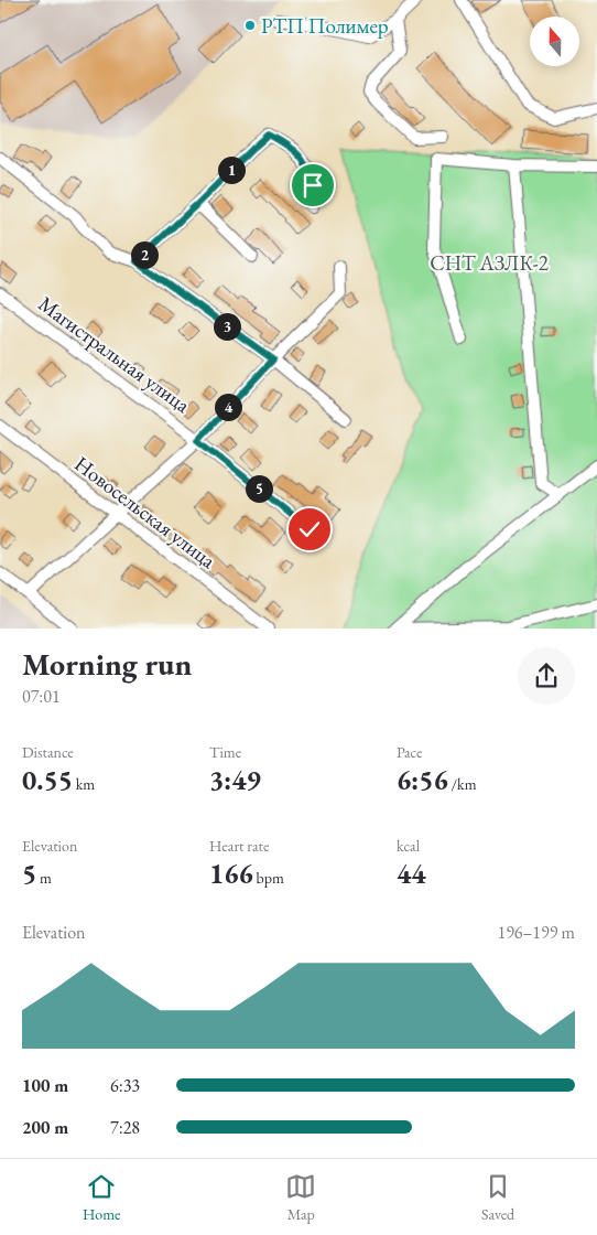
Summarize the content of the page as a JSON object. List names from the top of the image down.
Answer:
{
  "streets": {
    "street": ["Магистральная улица", "Новосельская улица"]
  },
  "parks": ["СНТ АЗЛК-2"],
  "places": ["РТП Полимер"],
  "north": "top",
  "page": {
    "pins": [
      "1",
      "2",
      "3",
      "4",
      "5"
    ],
    "heading": ["Morning run", "07:01"],
    "stats": [
      ["Distance", "0.55 km"],
      ["Time", "3:49"],
      ["Pace", "6:56 /km"],
      ["Elevation", "5 m"],
      ["Heart rate", "166 bpm"],
      ["kcal", "44"]
    ],
    "chart": ["Elevation", "196–199 m"],
    "list": [
      {
        "name": "100 m",
        "note": "6:33"
      },
      {
        "name": "200 m",
        "note": "7:28"
      }
    ],
    "tabs": ["Home", "Map", "Saved"]
  }
}
